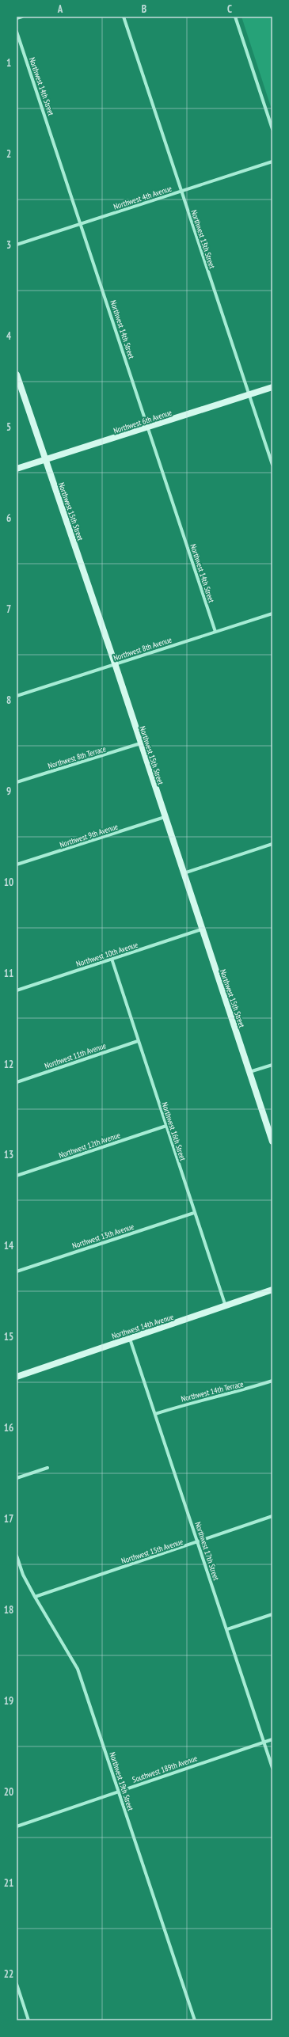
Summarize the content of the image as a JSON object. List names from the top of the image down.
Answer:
{
  "streets": {
    "street": [
      "Northwest 14th Street",
      "Northwest 4th Avenue",
      "Northwest 13th Street",
      "Northwest 6th Avenue",
      "Northwest 15th Street",
      "Northwest 8th Avenue",
      "Northwest 8th Terrace",
      "Northwest 9th Avenue",
      "Northwest 10th Avenue",
      "Northwest 11th Avenue",
      "Northwest 16th Street",
      "Northwest 12th Avenue",
      "Northwest 13th Avenue",
      "Northwest 14th Avenue",
      "Northwest 14th Terrace",
      "Northwest 15th Avenue",
      "Northwest 17th Street",
      "Southwest 189th Avenue",
      "Northwest 19th Street"
    ]
  },
  "crossings": [
    ["Northwest 14th Street", "Northwest 4th Avenue"],
    ["Northwest 14th Street", "Northwest 6th Avenue"],
    ["Northwest 14th Street", "Northwest 8th Avenue"],
    ["Northwest 4th Avenue", "Northwest 13th Street"],
    ["Northwest 13th Street", "Northwest 6th Avenue"],
    ["Northwest 6th Avenue", "Northwest 15th Street"],
    ["Northwest 15th Street", "Northwest 8th Avenue"],
    ["Northwest 15th Street", "Northwest 8th Terrace"],
    ["Northwest 15th Street", "Northwest 9th Avenue"],
    ["Northwest 15th Street", "Northwest 10th Avenue"],
    ["Northwest 10th Avenue", "Northwest 16th Street"],
    ["Northwest 11th Avenue", "Northwest 16th Street"],
    ["Northwest 16th Street", "Northwest 12th Avenue"],
    ["Northwest 16th Street", "Northwest 13th Avenue"],
    ["Northwest 16th Street", "Northwest 14th Avenue"],
    ["Northwest 14th Avenue", "Northwest 17th Street"],
    ["Northwest 14th Terrace", "Northwest 17th Street"],
    ["Northwest 15th Avenue", "Northwest 17th Street"],
    ["Northwest 15th Avenue", "Northwest 19th Street"],
    ["Northwest 17th Street", "Southwest 189th Avenue"],
    ["Southwest 189th Avenue", "Northwest 19th Street"]
  ],
  "grid": {
    "columns": ["A", "B", "C"],
    "rows": [
      "1",
      "2",
      "3",
      "4",
      "5",
      "6",
      "7",
      "8",
      "9",
      "10",
      "11",
      "12",
      "13",
      "14",
      "15",
      "16",
      "17",
      "18",
      "19",
      "20",
      "21",
      "22"
    ]
  }
}
